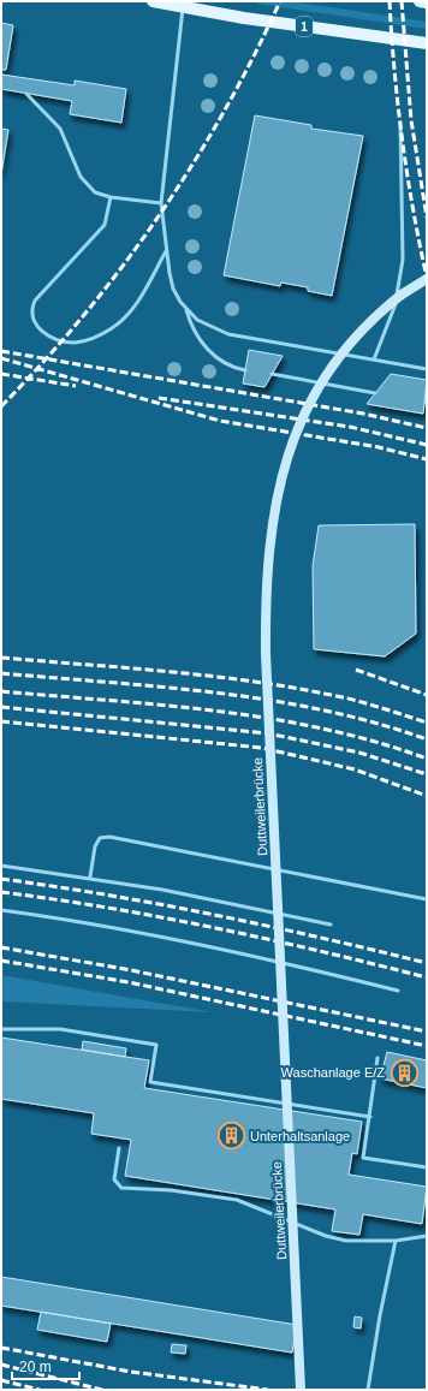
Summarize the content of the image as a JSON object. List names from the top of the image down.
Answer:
{
  "streets": {
    "main road": ["1"],
    "street": ["Duttweilerbrücke"]
  },
  "places": {
    "building": ["Waschanlage E/Z", "Unterhaltsanlage"]
  },
  "scale_bar": "20 m"
}
